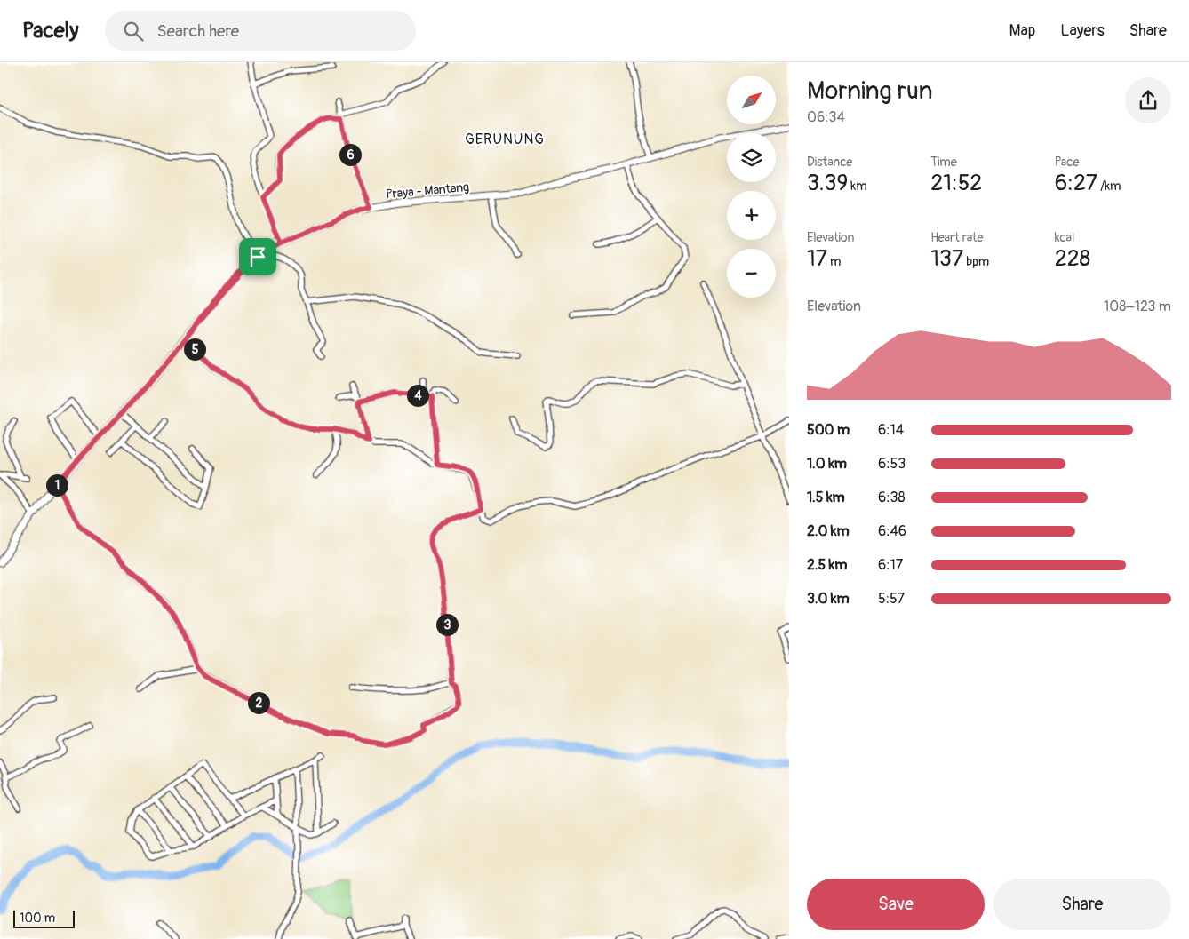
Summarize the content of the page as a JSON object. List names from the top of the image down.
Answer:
{
  "streets": {
    "main road": ["Praya - Mantang"]
  },
  "districts": ["GERUNUNG"],
  "scale_bar": "100 m",
  "north": "top right",
  "page": {
    "header": "Pacely",
    "search": "Search here",
    "nav": ["Map", "Layers", "Share"],
    "heading": ["Morning run", "06:34"],
    "map_buttons": ["+", "−"],
    "stats": [
      ["Distance", "3.39 km"],
      ["Time", "21:52"],
      ["Pace", "6:27 /km"],
      ["Elevation", "17 m"],
      ["Heart rate", "137 bpm"],
      ["kcal", "228"]
    ],
    "pins": [
      "6",
      "5",
      "4",
      "1",
      "3",
      "2"
    ],
    "chart": ["Elevation", "108–123 m"],
    "list": [
      {
        "name": "500 m",
        "note": "6:14"
      },
      {
        "name": "1.0 km",
        "note": "6:53"
      },
      {
        "name": "1.5 km",
        "note": "6:38"
      },
      {
        "name": "2.0 km",
        "note": "6:46"
      },
      {
        "name": "2.5 km",
        "note": "6:17"
      },
      {
        "name": "3.0 km",
        "note": "5:57"
      }
    ],
    "buttons": ["Save", "Share"],
    "scale": "100 m"
  }
}
